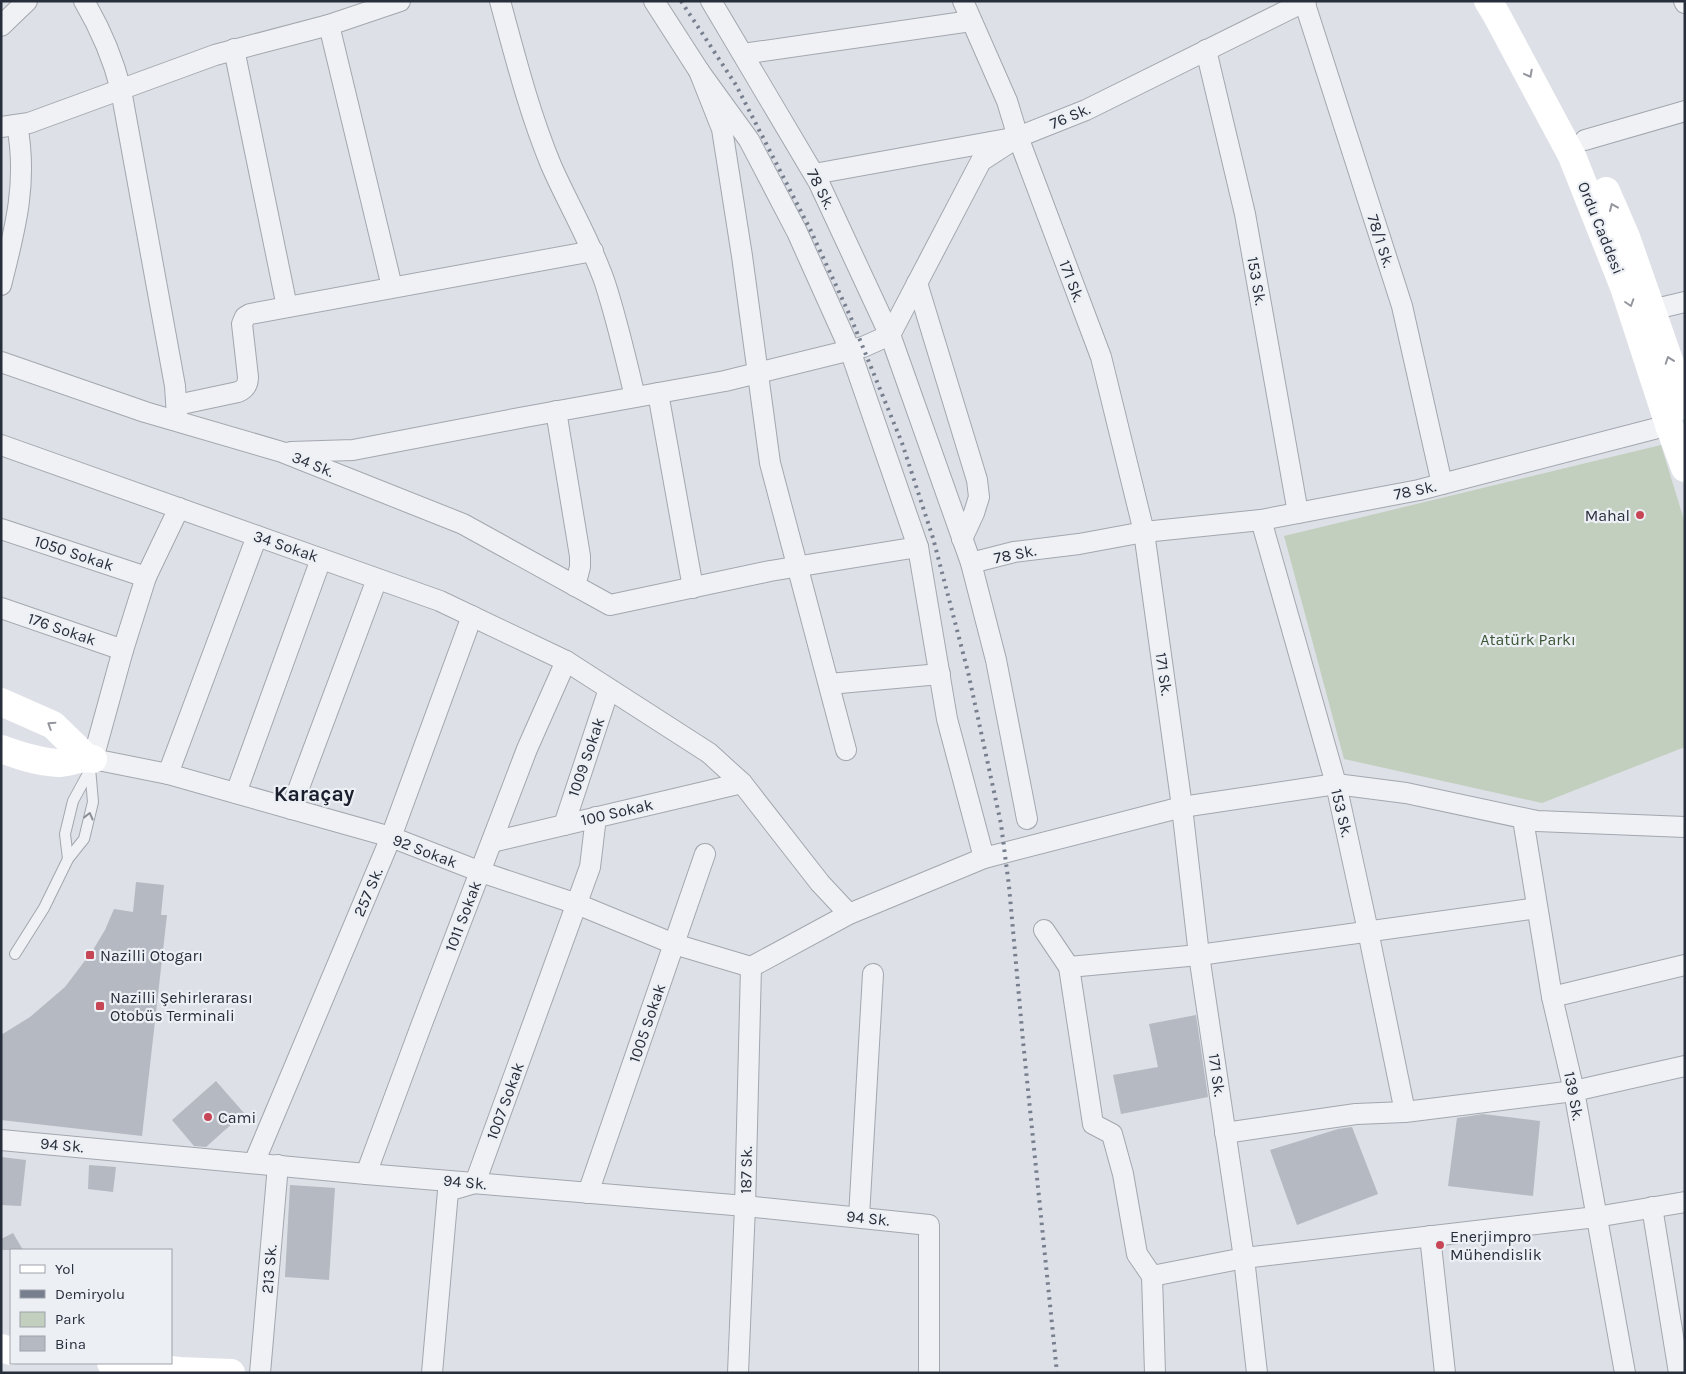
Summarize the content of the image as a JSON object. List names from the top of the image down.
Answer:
{
  "streets": {
    "main road": ["Ordu Caddesi"],
    "street": [
      "76 Sk.",
      "78 Sk.",
      "78/1 Sk.",
      "171 Sk.",
      "153 Sk.",
      "34 Sk.",
      "34 Sokak",
      "1050 Sokak",
      "176 Sokak",
      "1009 Sokak",
      "100 Sokak",
      "92 Sokak",
      "257 Sk.",
      "1011 Sokak",
      "1005 Sokak",
      "139 Sk.",
      "1007 Sokak",
      "94 Sk.",
      "187 Sk.",
      "213 Sk."
    ]
  },
  "crossings": [
    ["76 Sk.", "78 Sk."],
    ["76 Sk.", "78/1 Sk."],
    ["76 Sk.", "171 Sk."],
    ["76 Sk.", "153 Sk."],
    ["78 Sk.", "Ordu Caddesi"],
    ["78 Sk.", "78/1 Sk."],
    ["78 Sk.", "171 Sk."],
    ["78 Sk.", "153 Sk."],
    ["34 Sokak", "1009 Sokak"],
    ["34 Sokak", "100 Sokak"],
    ["34 Sokak", "257 Sk."],
    ["34 Sokak", "1011 Sokak"],
    ["1009 Sokak", "100 Sokak"],
    ["100 Sokak", "1011 Sokak"],
    ["100 Sokak", "1007 Sokak"],
    ["92 Sokak", "257 Sk."],
    ["92 Sokak", "1011 Sokak"],
    ["92 Sokak", "1005 Sokak"],
    ["92 Sokak", "1007 Sokak"],
    ["92 Sokak", "187 Sk."],
    ["257 Sk.", "94 Sk."],
    ["1011 Sokak", "94 Sk."],
    ["1005 Sokak", "94 Sk."],
    ["1007 Sokak", "94 Sk."],
    ["94 Sk.", "187 Sk."],
    ["94 Sk.", "213 Sk."]
  ],
  "districts": ["Karaçay"],
  "parks": ["Atatürk Parkı"],
  "places": {
    "other": ["Mahal", "Cami", "Enerjimpro Mühendislik"],
    "transit": ["Nazilli Otogarı", "Nazilli Şehirlerarası Otobüs Terminali"]
  },
  "legend": [
    "Yol",
    "Demiryolu",
    "Park",
    "Bina"
  ]
}
